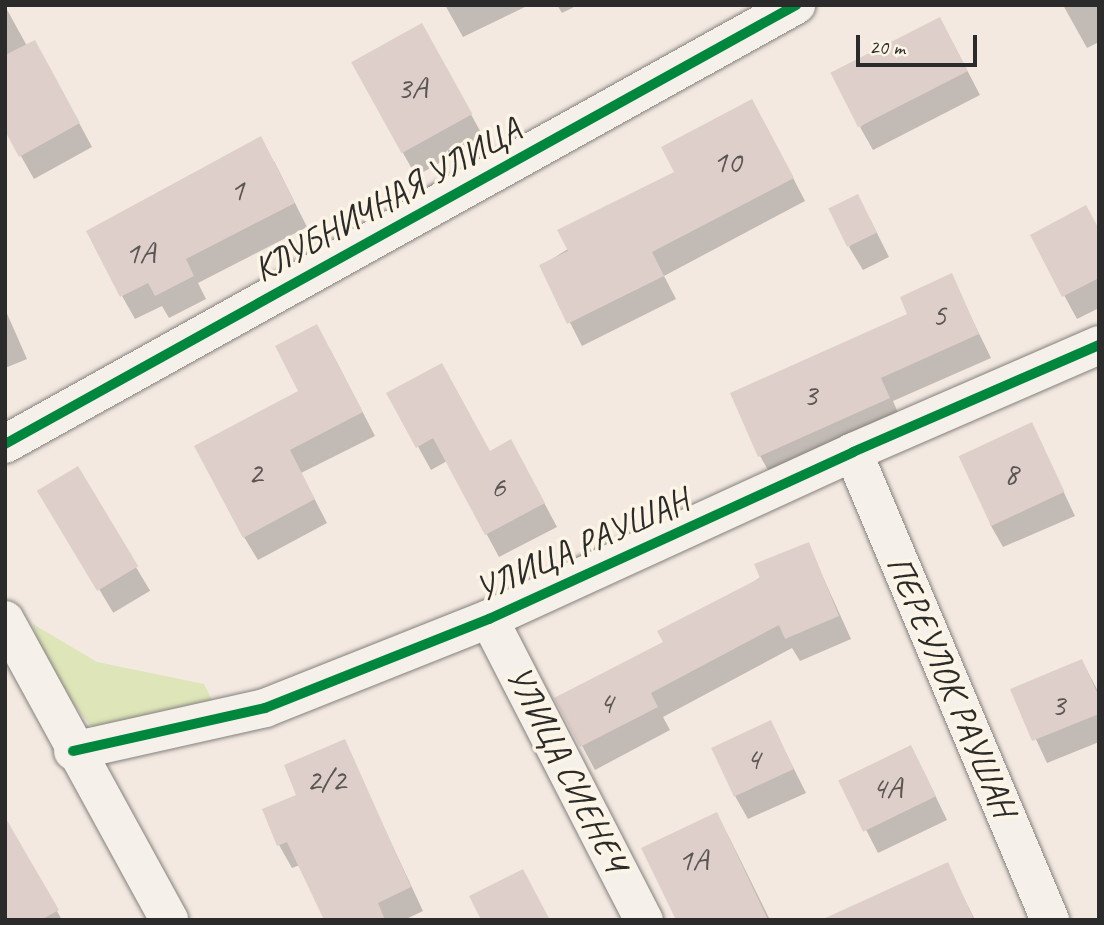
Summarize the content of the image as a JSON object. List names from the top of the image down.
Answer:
{
  "streets": {
    "street": [
      "КЛУБНИЧНАЯ УЛИЦА",
      "УЛИЦА РАУШАН",
      "ПЕРЕУЛОК РАУШАН",
      "УЛИЦА СИЕНЕЧ"
    ]
  },
  "crossings": [
    ["УЛИЦА РАУШАН", "ПЕРЕУЛОК РАУШАН"],
    ["УЛИЦА РАУШАН", "УЛИЦА СИЕНЕЧ"]
  ],
  "house_numbers": [
    "3А",
    "10",
    "1",
    "1А",
    "5",
    "3",
    "2",
    "8",
    "6",
    "4",
    "3",
    "4",
    "2/2",
    "4А",
    "1А"
  ],
  "scale_bar": "20 m"
}
